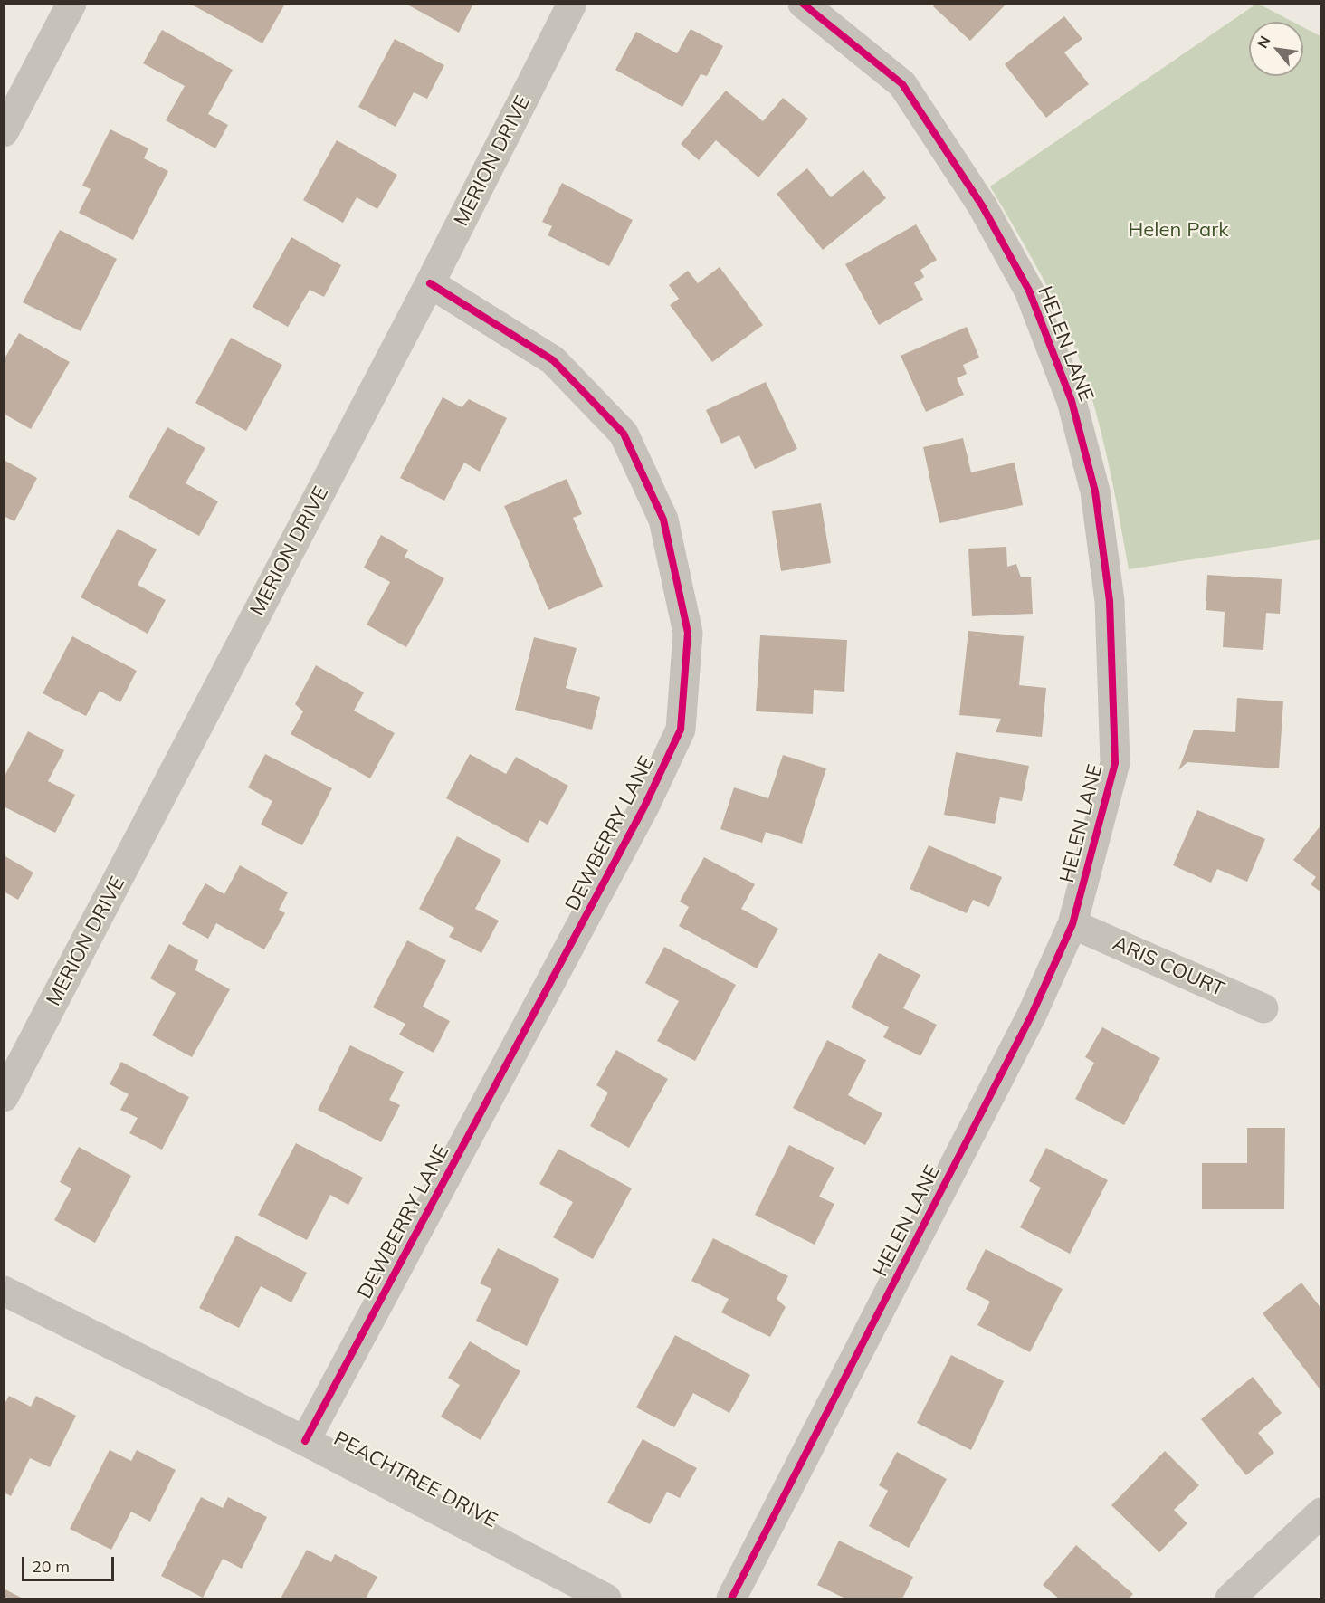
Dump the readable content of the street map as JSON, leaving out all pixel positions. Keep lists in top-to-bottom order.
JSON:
{
  "streets": {
    "street": [
      "MERION DRIVE",
      "HELEN LANE",
      "DEWBERRY LANE",
      "ARIS COURT",
      "PEACHTREE DRIVE"
    ]
  },
  "crossings": [
    ["MERION DRIVE", "DEWBERRY LANE"],
    ["HELEN LANE", "ARIS COURT"],
    ["DEWBERRY LANE", "PEACHTREE DRIVE"]
  ],
  "parks": ["Helen Park"],
  "scale_bar": "20 m",
  "north": "top left"
}
